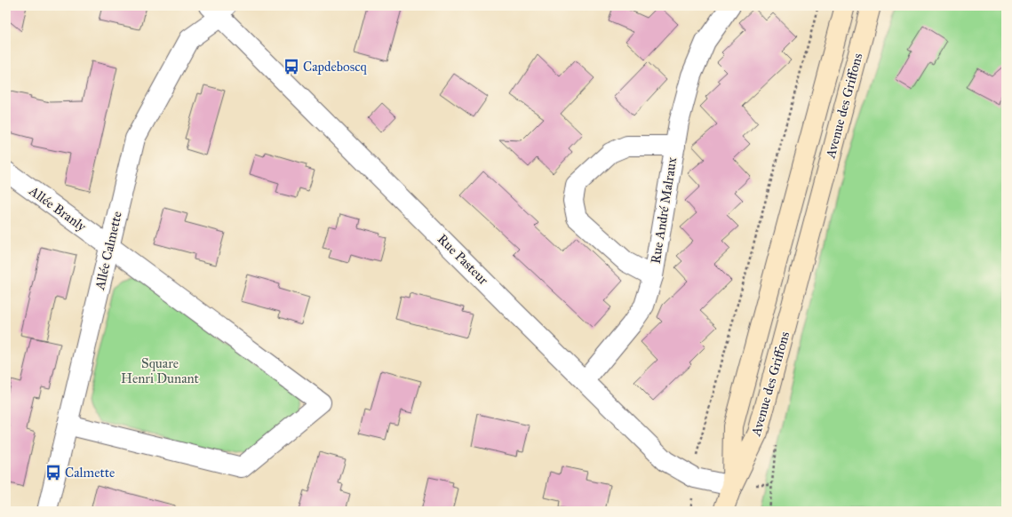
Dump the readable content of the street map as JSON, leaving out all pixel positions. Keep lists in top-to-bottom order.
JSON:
{
  "streets": {
    "street": [
      "Avenue des Griffons",
      "Allée Branly",
      "Rue André Malraux",
      "Allée Calmette",
      "Rue Pasteur"
    ]
  },
  "crossings": [
    ["Avenue des Griffons", "Rue Pasteur"],
    ["Allée Branly", "Allée Calmette"],
    ["Rue André Malraux", "Rue Pasteur"],
    ["Allée Calmette", "Rue Pasteur"]
  ],
  "parks": ["Square Henri Dunant"],
  "places": {
    "bus stop": ["Capdeboscq", "Calmette"]
  }
}
